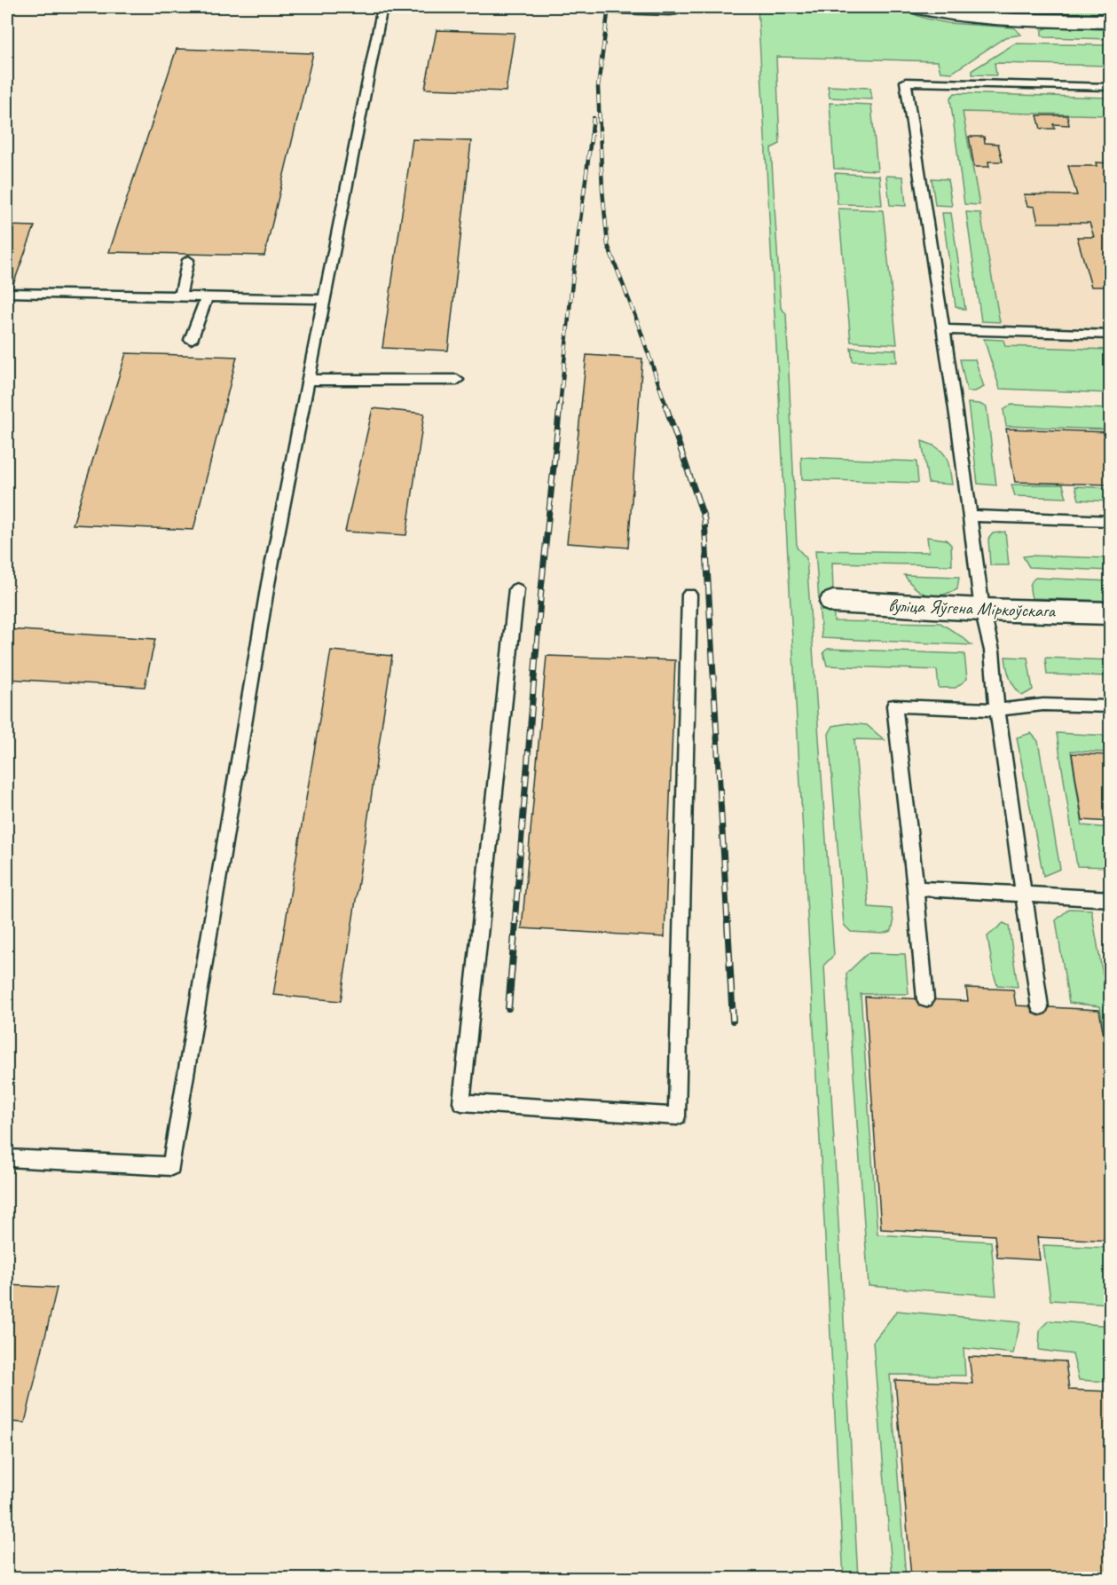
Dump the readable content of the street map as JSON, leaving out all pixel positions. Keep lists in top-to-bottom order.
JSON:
{
  "streets": {
    "street": ["вуліца Яўгена Міркоўскага"]
  }
}
